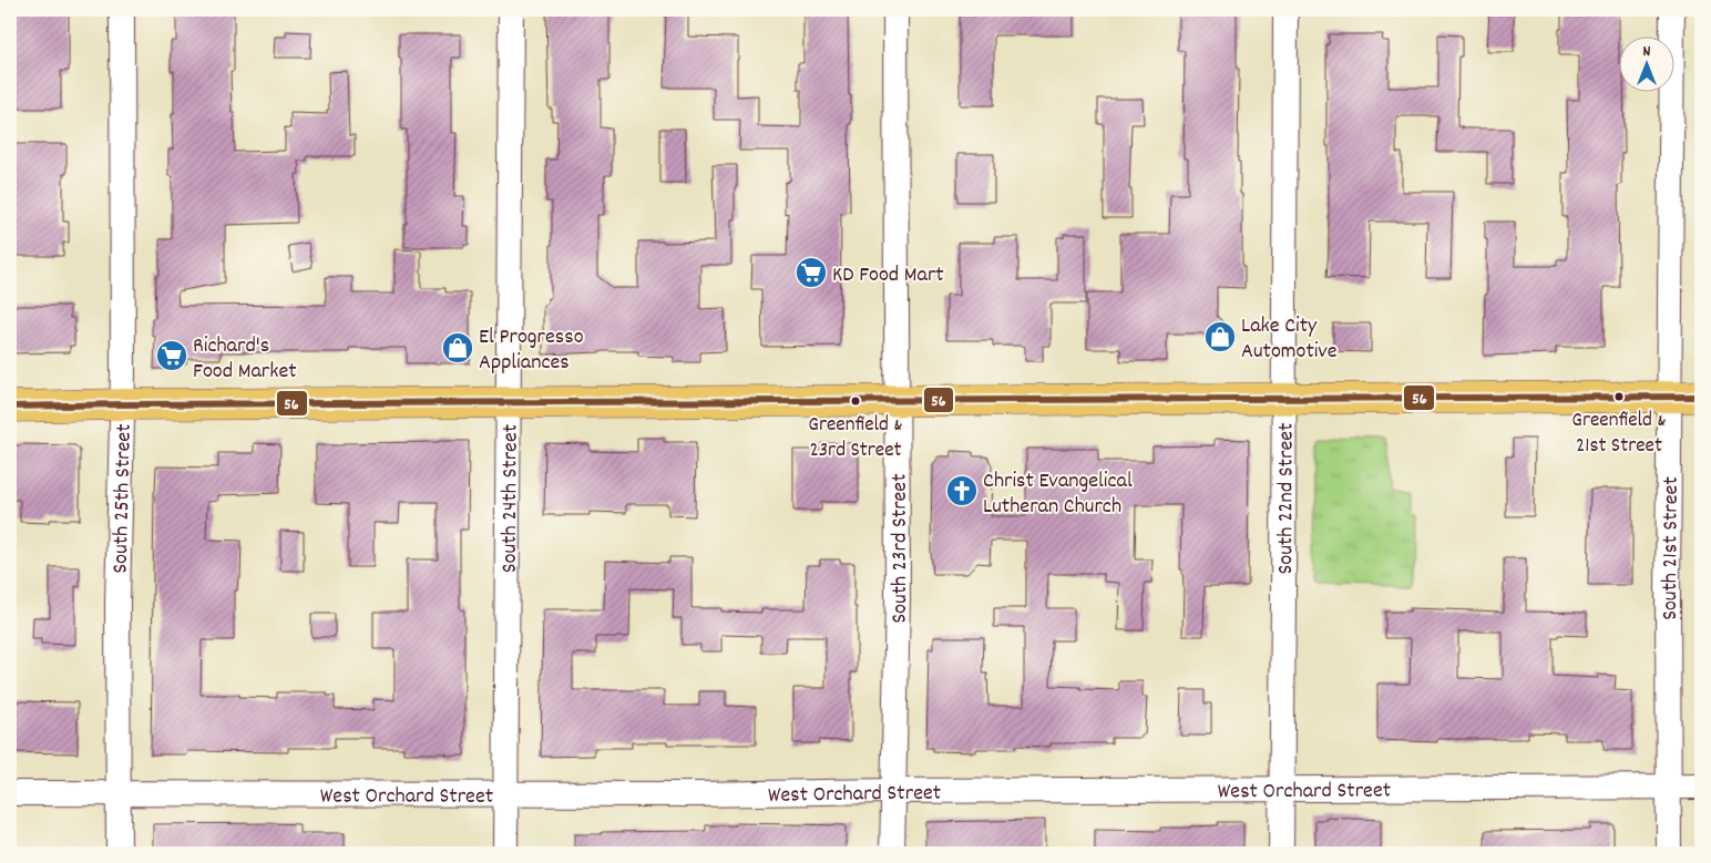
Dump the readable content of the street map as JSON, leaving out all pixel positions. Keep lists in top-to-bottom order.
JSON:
{
  "streets": {
    "street": [
      "South 24th Street",
      "South 25th Street",
      "South 22nd Street",
      "South 21st Street",
      "South 23rd Street",
      "West Orchard Street"
    ]
  },
  "crossings": [
    ["South 24th Street", "West Orchard Street"],
    ["South 25th Street", "West Orchard Street"],
    ["South 22nd Street", "West Orchard Street"],
    ["South 21st Street", "West Orchard Street"],
    ["South 23rd Street", "West Orchard Street"]
  ],
  "places": {
    "supermarket": ["KD Food Mart", "Richard's Food Market"],
    "shop": ["Lake City Automotive", "El Progresso Appliances"],
    "other": ["Greenfield & 21st Street", "Greenfield & 23rd Street"],
    "church": ["Christ Evangelical Lutheran Church"]
  },
  "lines": ["transit line 56"],
  "north": "top"
}
